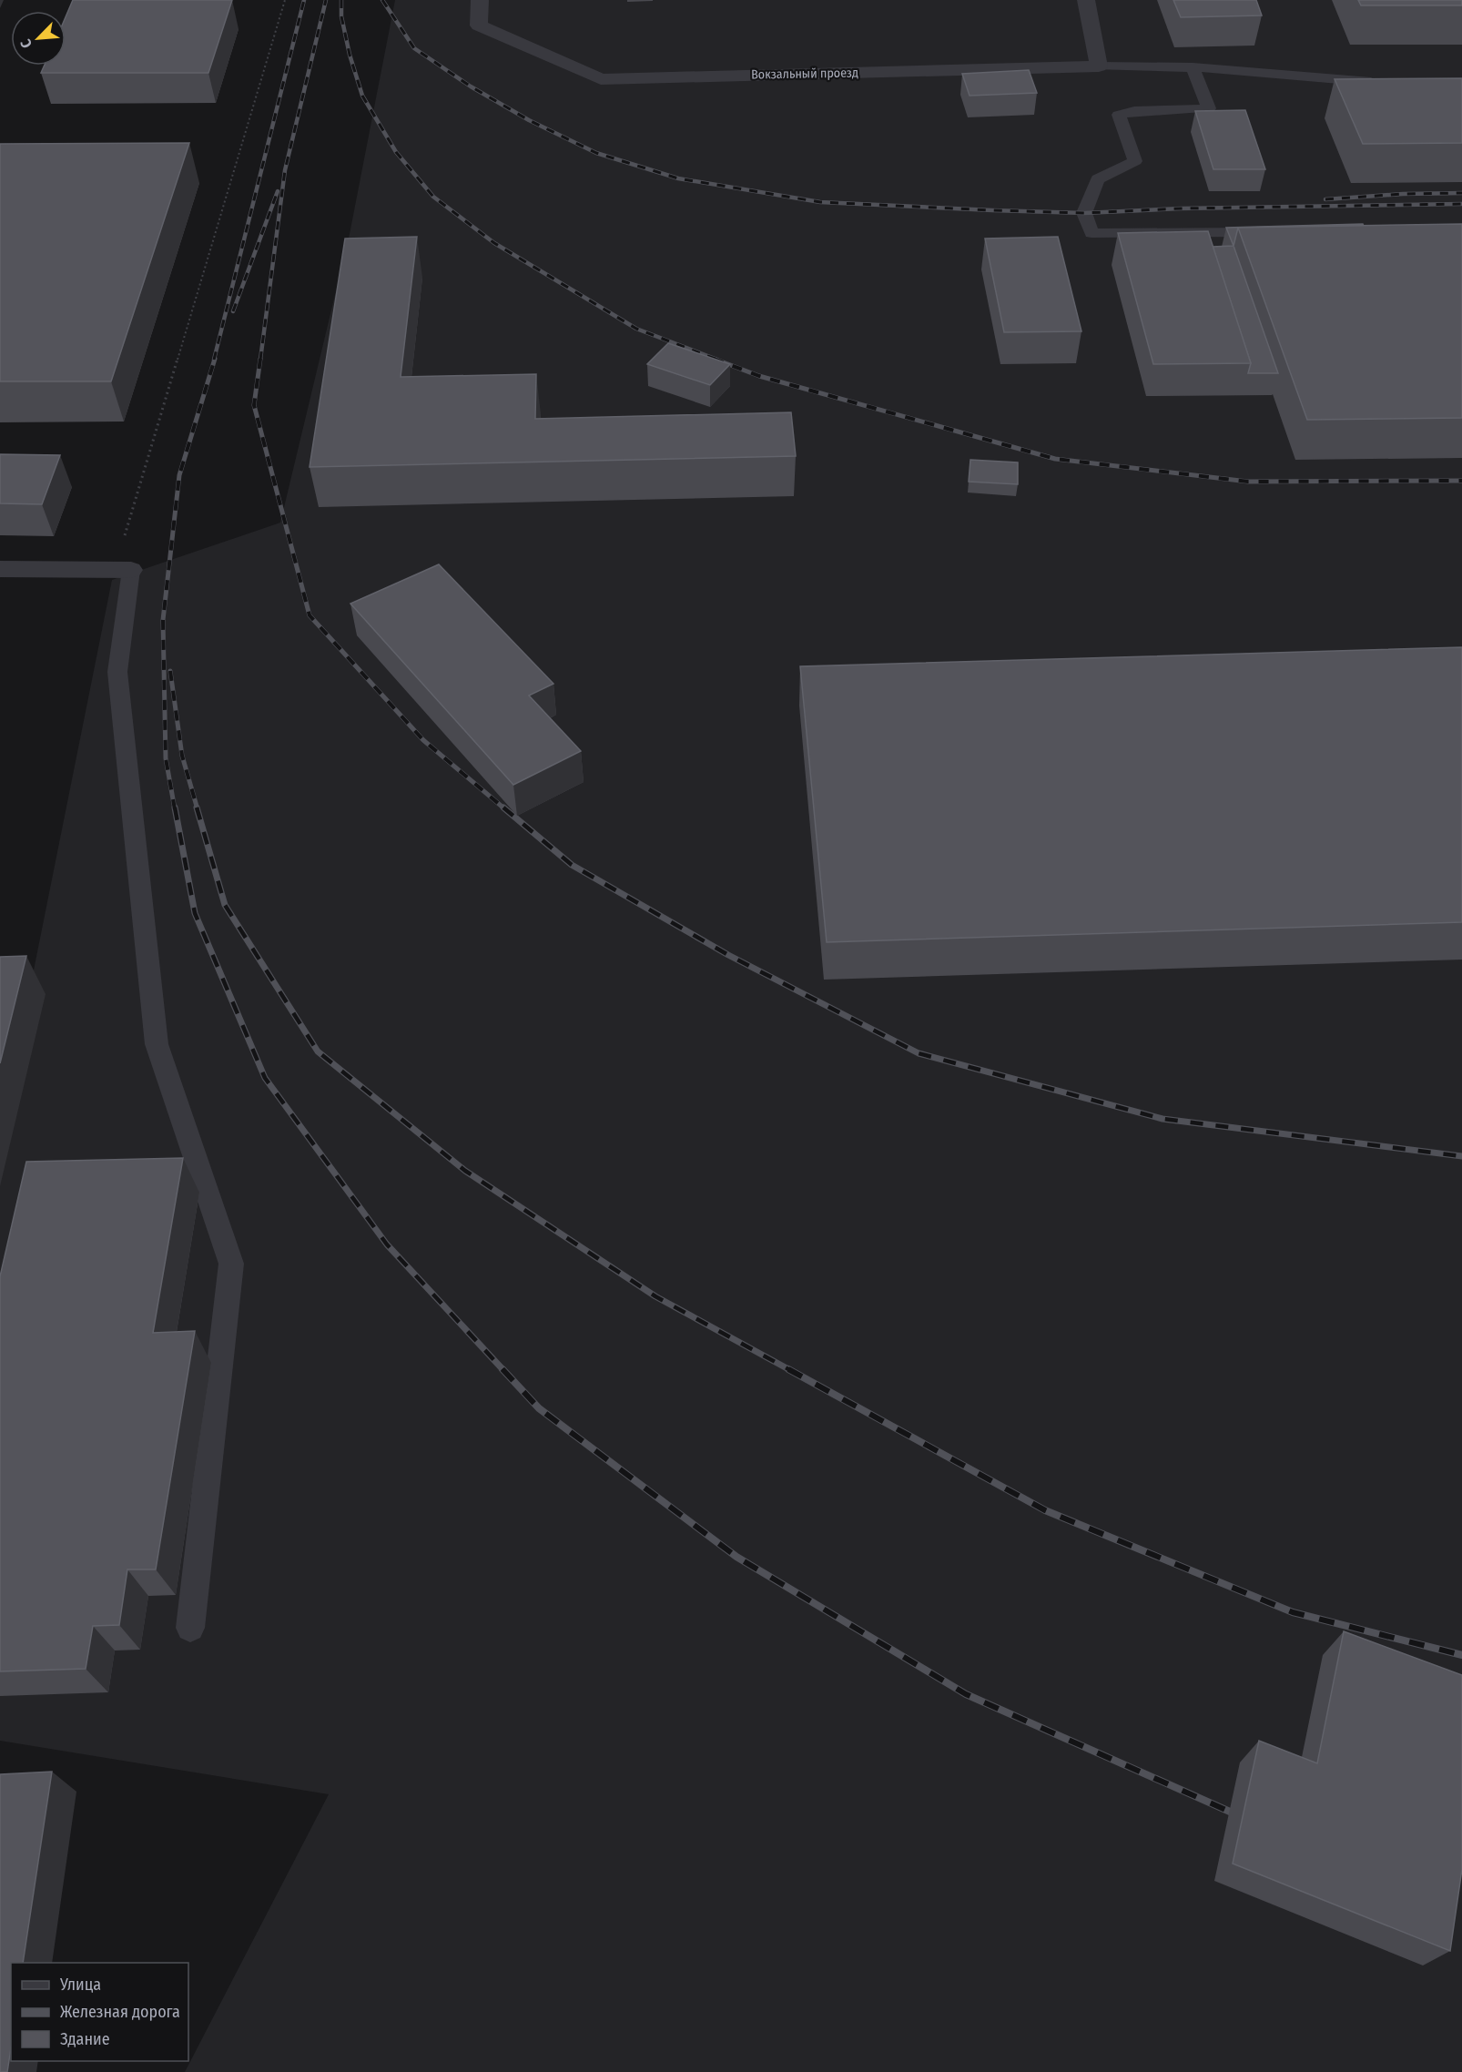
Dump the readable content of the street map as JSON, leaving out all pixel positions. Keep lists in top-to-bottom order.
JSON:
{
  "streets": {
    "street": ["Вокзальный проезд"]
  },
  "legend": ["Улица", "Железная дорога", "Здание"],
  "north": "bottom left"
}
